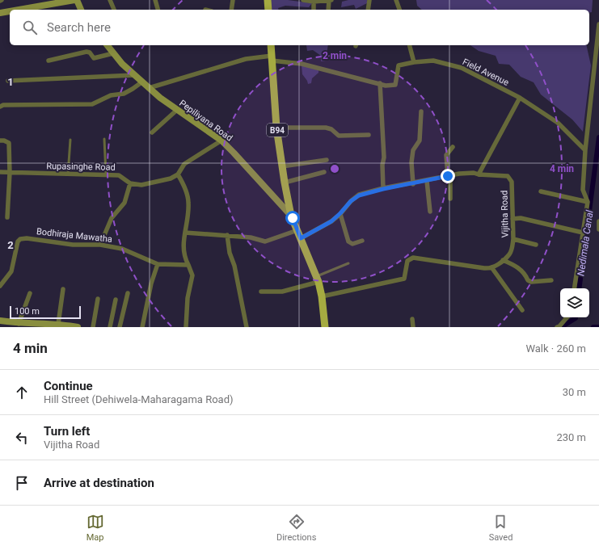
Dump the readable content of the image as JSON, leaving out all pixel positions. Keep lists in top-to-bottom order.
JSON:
{
  "streets": {
    "main road": ["Pepiliyana Road", "B94"],
    "street": [
      "Field Avenue",
      "Rupasinghe Road",
      "Vijitha Road",
      "Bodhiraja Mawatha"
    ]
  },
  "crossings": [
    ["Field Avenue", "Pepiliyana Road"],
    ["Field Avenue", "B94"],
    ["Pepiliyana Road", "B94"],
    ["Pepiliyana Road", "Rupasinghe Road"],
    ["B94", "Vijitha Road"]
  ],
  "water": ["Nedimala Canal"],
  "scale_bar": "100 m",
  "page": {
    "search": "Search here",
    "scale": "100 m",
    "heading": ["4 min", "Walk · 260 m"],
    "list": [
      ["Continue", "Hill Street (Dehiwela-Maharagama Road)", "30 m"],
      ["Turn left", "Vijitha Road", "230 m"],
      "Arrive at destination"
    ],
    "nav": ["Map", "Directions", "Saved"]
  },
  "grid": {
    "rows": ["1", "2"]
  },
  "rings": ["2 min", "4 min"]
}
